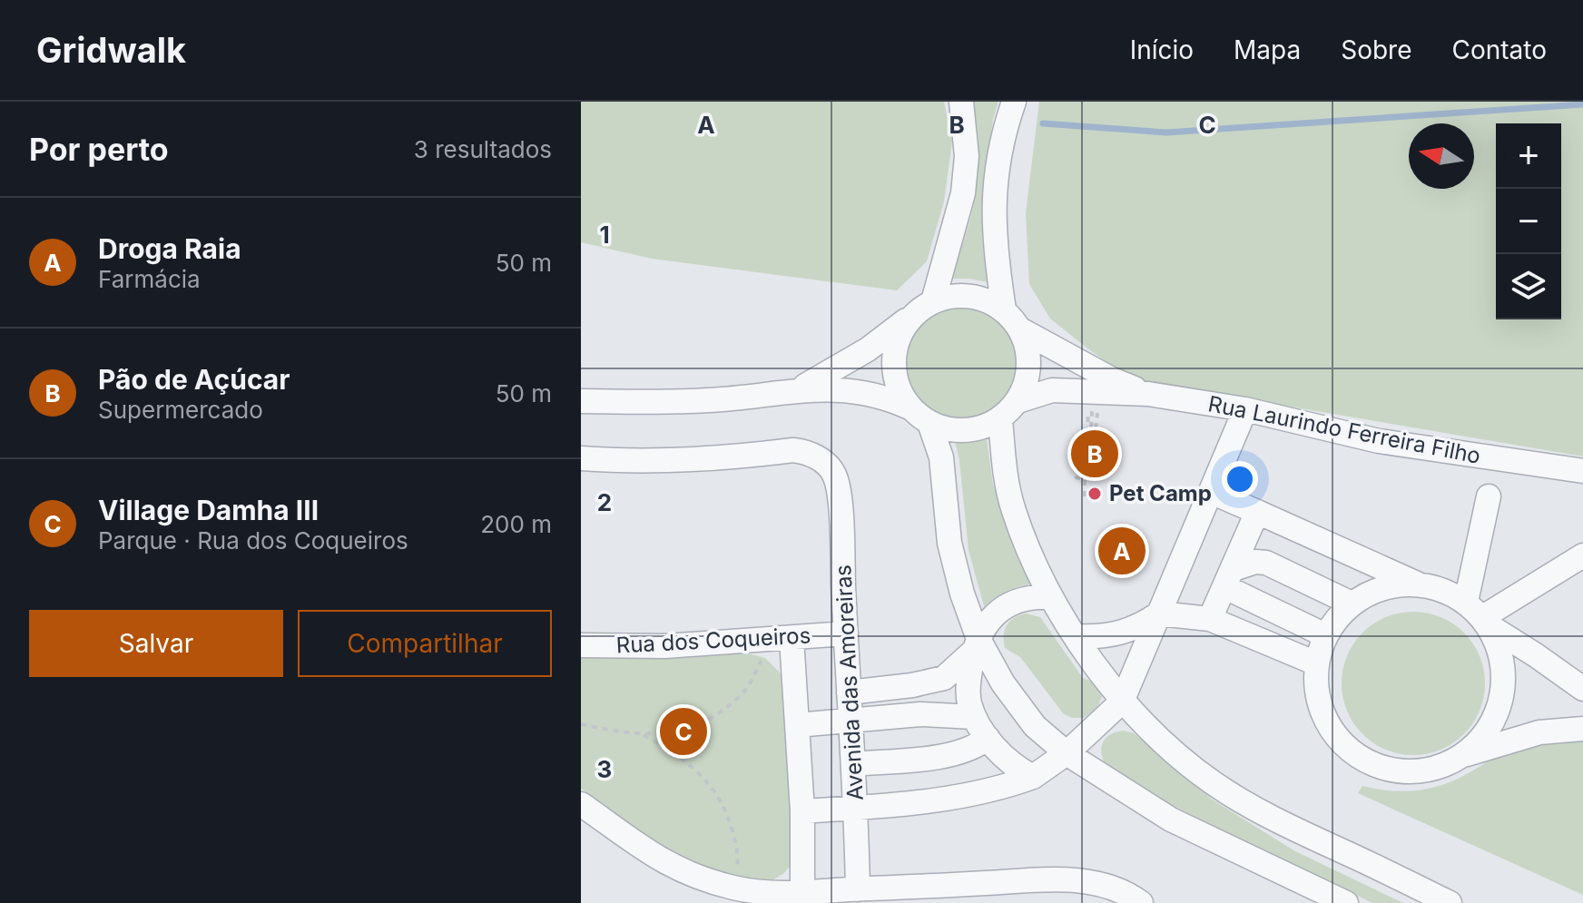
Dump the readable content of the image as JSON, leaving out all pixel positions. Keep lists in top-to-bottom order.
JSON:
{
  "streets": {
    "street": ["Rua Laurindo Ferreira Filho", "Rua dos Coqueiros", "Avenida das Amoreiras"]
  },
  "crossings": [
    ["Rua dos Coqueiros", "Avenida das Amoreiras"]
  ],
  "places": ["Pet Camp"],
  "north": "left",
  "page": {
    "header": "Gridwalk",
    "nav": [
      "Início",
      "Mapa",
      "Sobre",
      "Contato"
    ],
    "heading": ["Por perto", "3 resultados"],
    "map_buttons": ["+", "−"],
    "list": [
      {
        "mark": "A",
        "name": "Droga Raia",
        "note": "Farmácia",
        "value": "50 m"
      },
      {
        "mark": "B",
        "name": "Pão de Açúcar",
        "note": "Supermercado",
        "value": "50 m"
      },
      {
        "mark": "C",
        "name": "Village Damha III",
        "note": "Parque · Rua dos Coqueiros",
        "value": "200 m"
      }
    ],
    "pins": ["B", "A", "C"],
    "buttons": ["Salvar", "Compartilhar"]
  },
  "grid": {
    "columns": ["A", "B", "C"],
    "rows": ["1", "2", "3"]
  }
}
